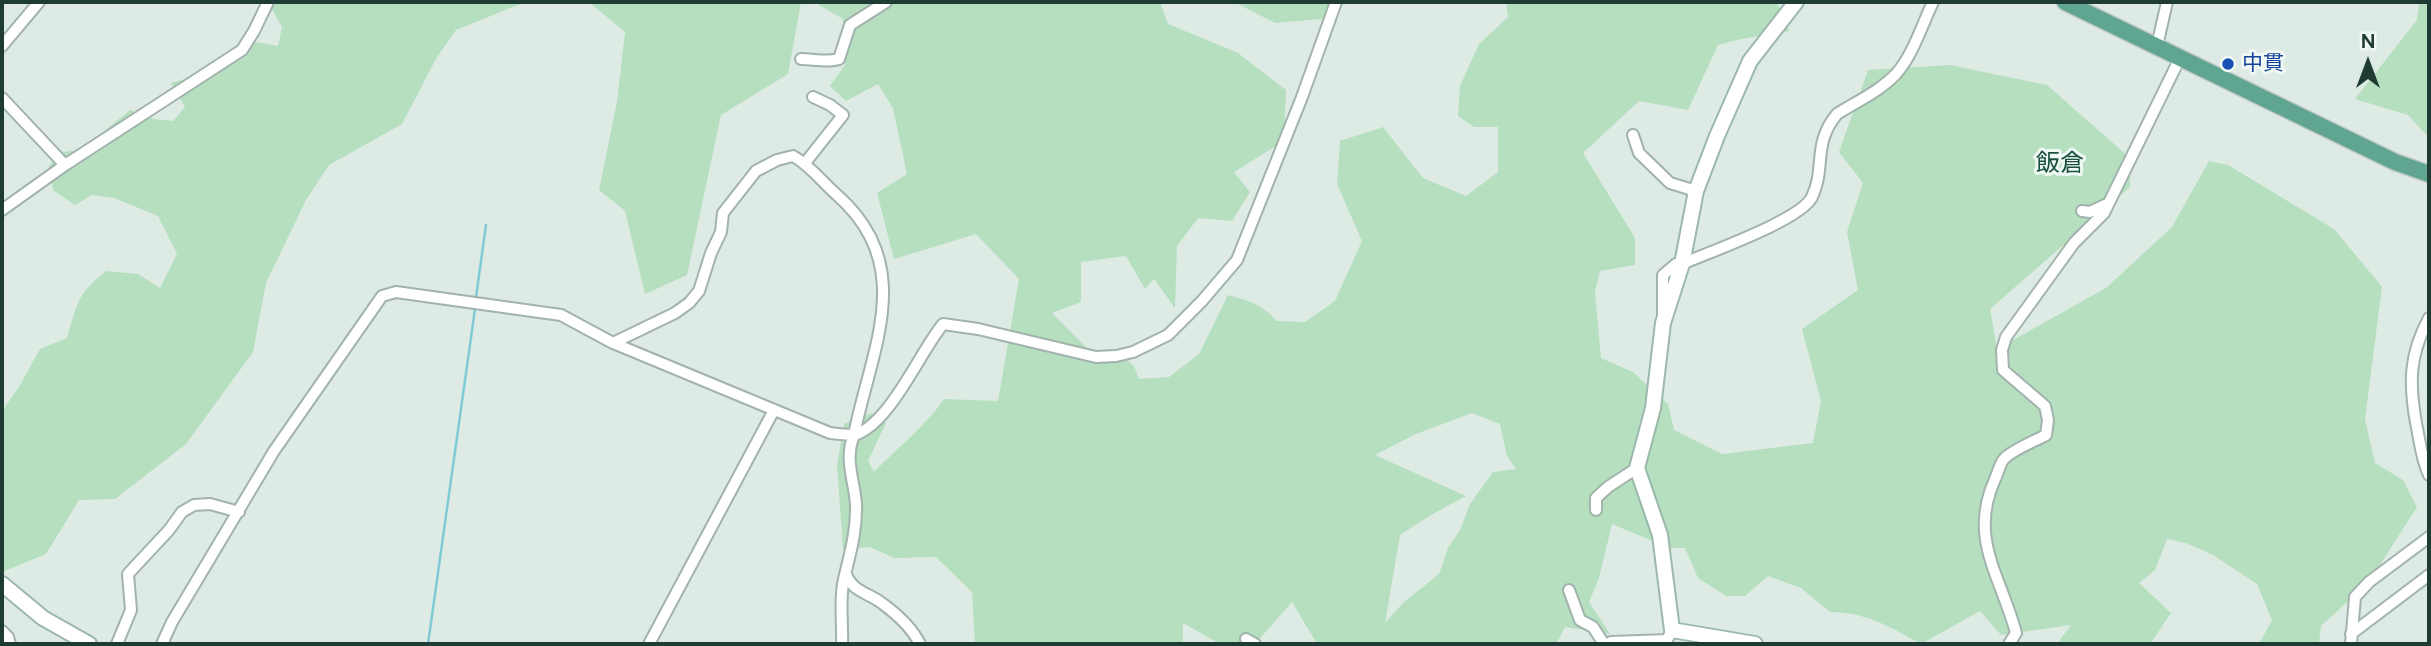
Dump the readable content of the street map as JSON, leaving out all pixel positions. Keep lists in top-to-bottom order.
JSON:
{
  "districts": ["飯倉"],
  "places": ["中貫"],
  "north": "top"
}
